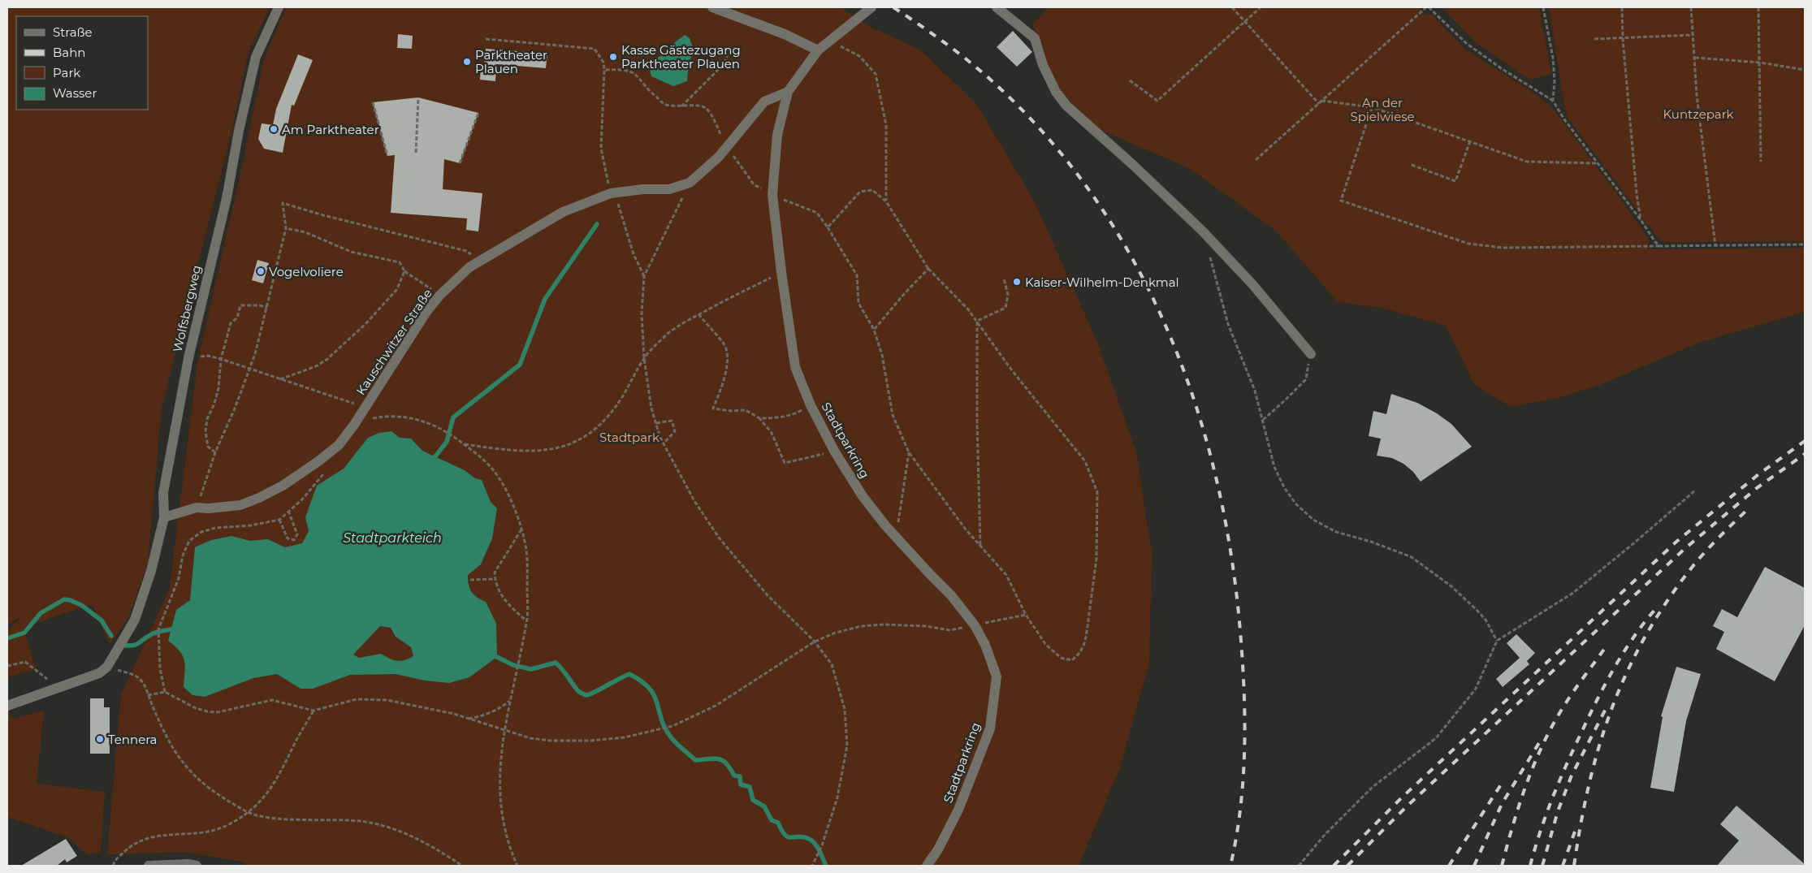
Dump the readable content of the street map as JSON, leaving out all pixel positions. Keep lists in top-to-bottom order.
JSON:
{
  "streets": {
    "street": ["Wolfsbergweg", "Kauschwitzer Straße", "Stadtparkring"]
  },
  "crossings": [
    ["Wolfsbergweg", "Kauschwitzer Straße"],
    ["Kauschwitzer Straße", "Stadtparkring"]
  ],
  "water": ["Stadtparkteich"],
  "parks": ["An der Spielwiese", "Kuntzepark", "Stadtpark"],
  "places": [
    "Kasse Gästezugang Parktheater Plauen",
    "Parktheater Plauen",
    "Am Parktheater",
    "Vogelvoliere",
    "Kaiser-Wilhelm-Denkmal",
    "Tennera"
  ],
  "legend": [
    "Straße",
    "Bahn",
    "Park",
    "Wasser"
  ]
}
